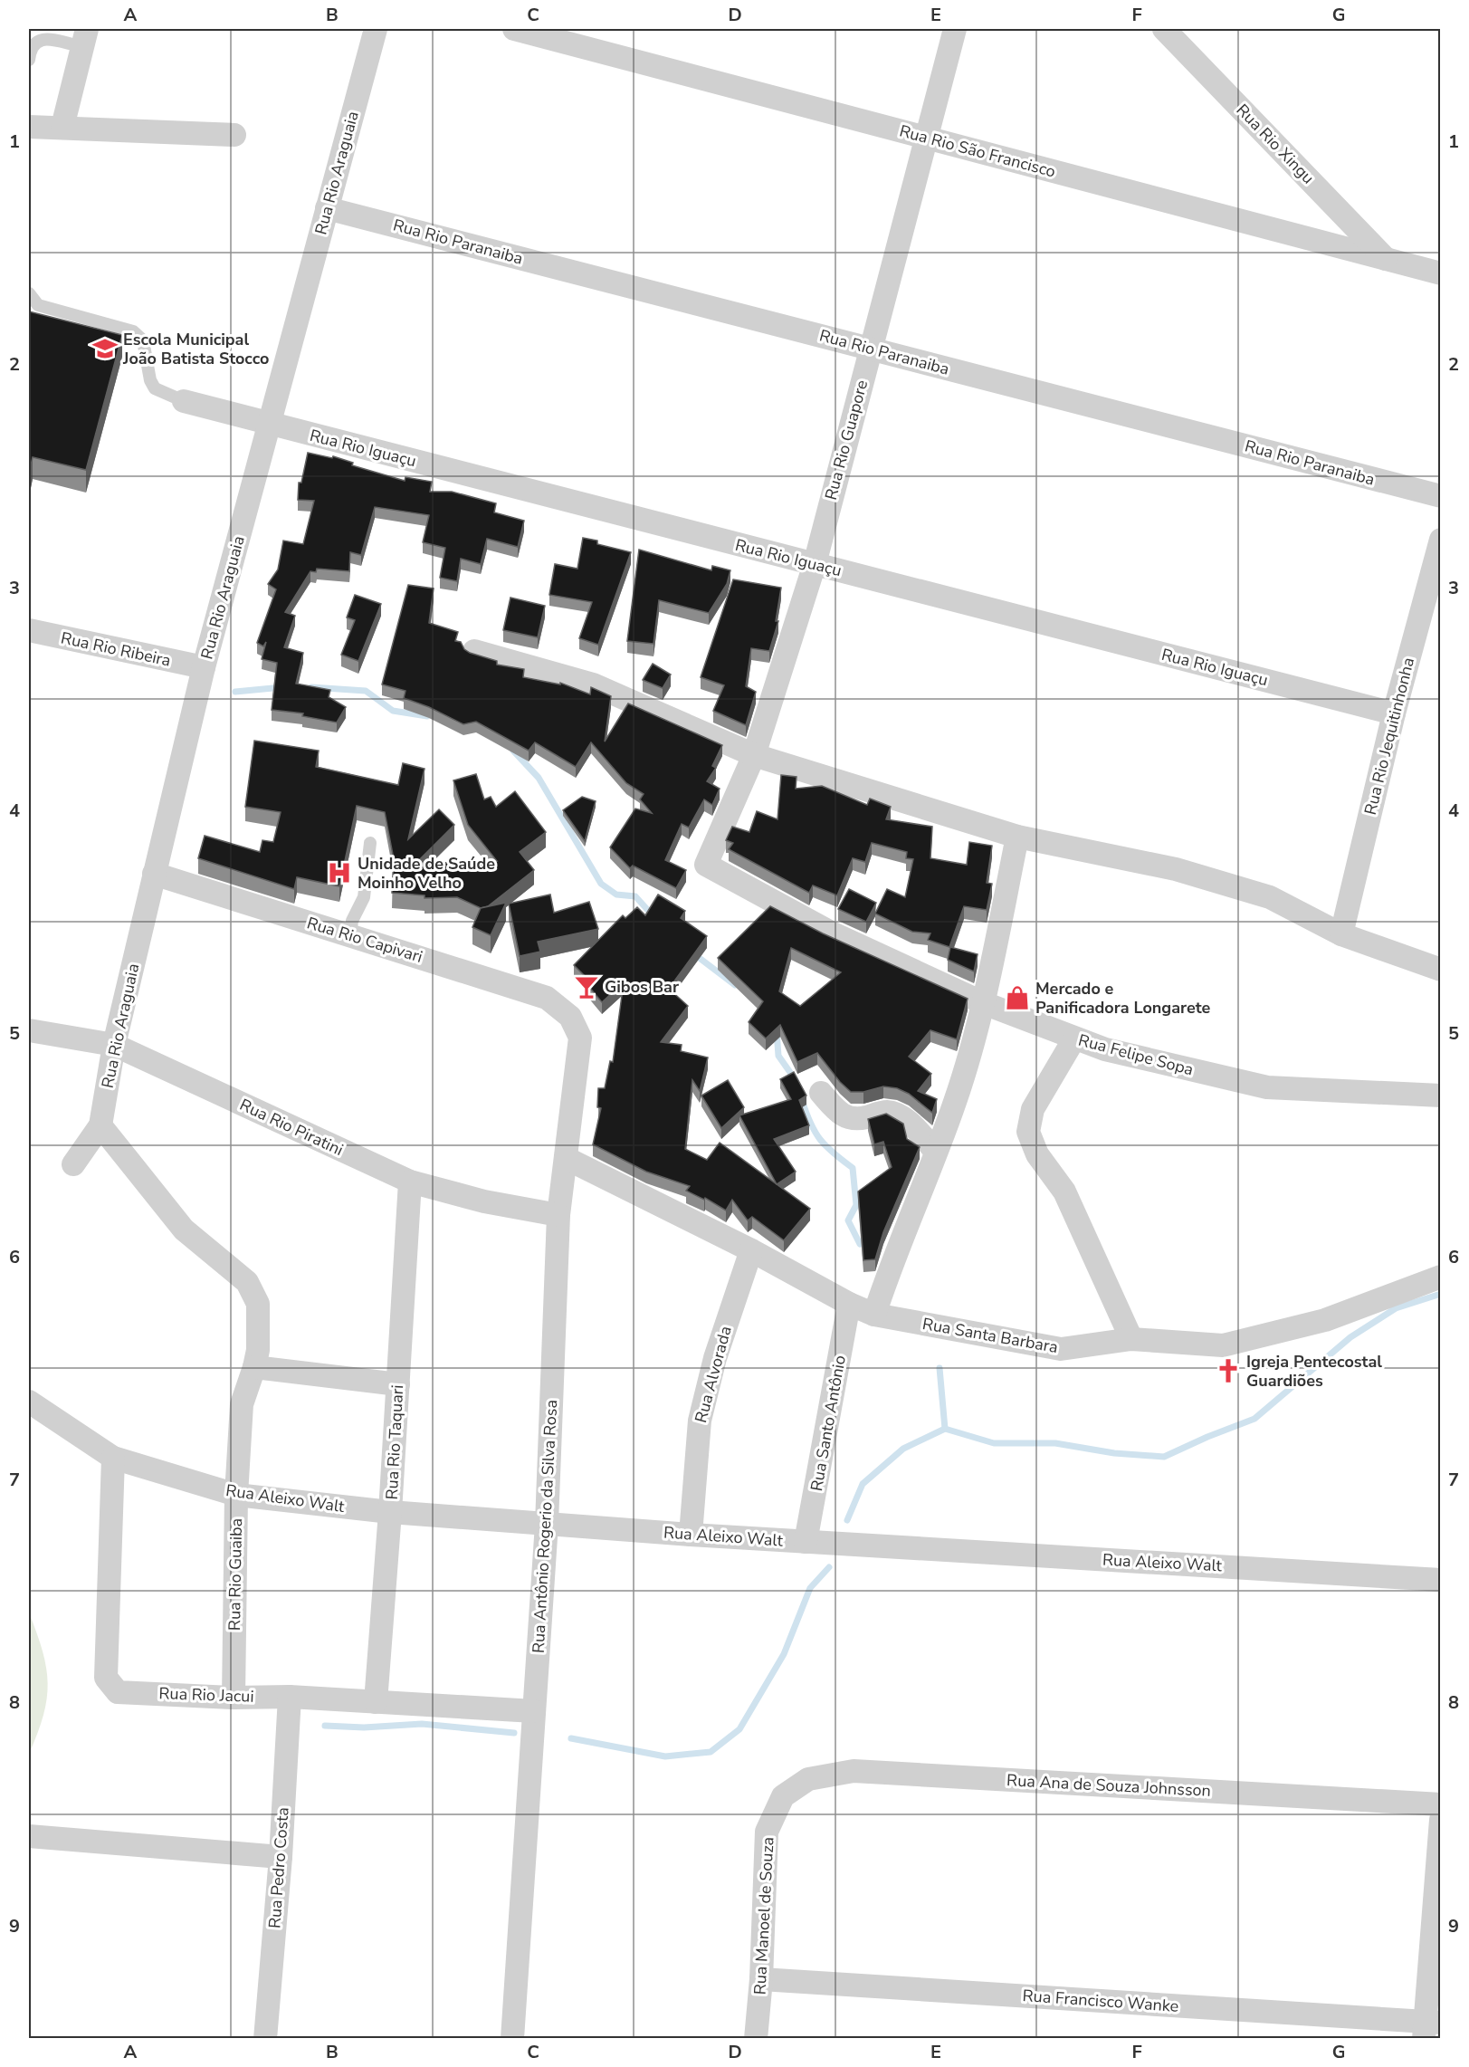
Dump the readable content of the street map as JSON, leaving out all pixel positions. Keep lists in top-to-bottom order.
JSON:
{
  "streets": {
    "street": [
      "Rua Rio Xingu",
      "Rua Rio São Francisco",
      "Rua Rio Araguaia",
      "Rua Rio Paranaiba",
      "Rua Rio Guapore",
      "Rua Rio Iguaçu",
      "Rua Rio Ribeira",
      "Rua Rio Jequitinhonha",
      "Rua Rio Capivari",
      "Rua Felipe Sopa",
      "Rua Rio Piratini",
      "Rua Santa Barbara",
      "Rua Alvorada",
      "Rua Santo Antônio",
      "Rua Rio Taquari",
      "Rua Aleixo Walt",
      "Rua Antônio Rogerio da Silva Rosa",
      "Rua Rio Guaiba",
      "Rua Rio Jacui",
      "Rua Ana de Souza Johnsson",
      "Rua Pedro Costa",
      "Rua Manoel de Souza",
      "Rua Francisco Wanke"
    ]
  },
  "crossings": [
    ["Rua Rio Xingu", "Rua Rio São Francisco"],
    ["Rua Rio São Francisco", "Rua Rio Guapore"],
    ["Rua Rio Araguaia", "Rua Rio Paranaiba"],
    ["Rua Rio Araguaia", "Rua Rio Iguaçu"],
    ["Rua Rio Araguaia", "Rua Rio Ribeira"],
    ["Rua Rio Araguaia", "Rua Rio Capivari"],
    ["Rua Rio Araguaia", "Rua Rio Piratini"],
    ["Rua Rio Araguaia", "Rua Rio Guaiba"],
    ["Rua Rio Paranaiba", "Rua Rio Guapore"],
    ["Rua Rio Guapore", "Rua Rio Iguaçu"],
    ["Rua Rio Guapore", "Rua Felipe Sopa"],
    ["Rua Rio Iguaçu", "Rua Rio Jequitinhonha"],
    ["Rua Rio Capivari", "Rua Antônio Rogerio da Silva Rosa"],
    ["Rua Rio Piratini", "Rua Rio Taquari"],
    ["Rua Rio Piratini", "Rua Antônio Rogerio da Silva Rosa"],
    ["Rua Santa Barbara", "Rua Alvorada"],
    ["Rua Santa Barbara", "Rua Santo Antônio"],
    ["Rua Santa Barbara", "Rua Antônio Rogerio da Silva Rosa"],
    ["Rua Alvorada", "Rua Aleixo Walt"],
    ["Rua Santo Antônio", "Rua Aleixo Walt"],
    ["Rua Rio Taquari", "Rua Aleixo Walt"],
    ["Rua Rio Taquari", "Rua Rio Jacui"],
    ["Rua Aleixo Walt", "Rua Antônio Rogerio da Silva Rosa"],
    ["Rua Aleixo Walt", "Rua Rio Guaiba"],
    ["Rua Aleixo Walt", "Rua Rio Jacui"],
    ["Rua Antônio Rogerio da Silva Rosa", "Rua Rio Jacui"],
    ["Rua Rio Guaiba", "Rua Rio Jacui"],
    ["Rua Rio Jacui", "Rua Pedro Costa"],
    ["Rua Ana de Souza Johnsson", "Rua Manoel de Souza"],
    ["Rua Manoel de Souza", "Rua Francisco Wanke"]
  ],
  "places": {
    "school or university": ["Escola Municipal João Batista Stocco"],
    "hospital": ["Unidade de Saúde Moinho Velho"],
    "bar": ["Gibos Bar"],
    "shop": ["Mercado e Panificadora Longarete"],
    "church": ["Igreja Pentecostal Guardiões"]
  },
  "grid": {
    "columns": [
      "A",
      "B",
      "C",
      "D",
      "E",
      "F",
      "G"
    ],
    "rows": [
      "1",
      "2",
      "3",
      "4",
      "5",
      "6",
      "7",
      "8",
      "9"
    ]
  }
}
